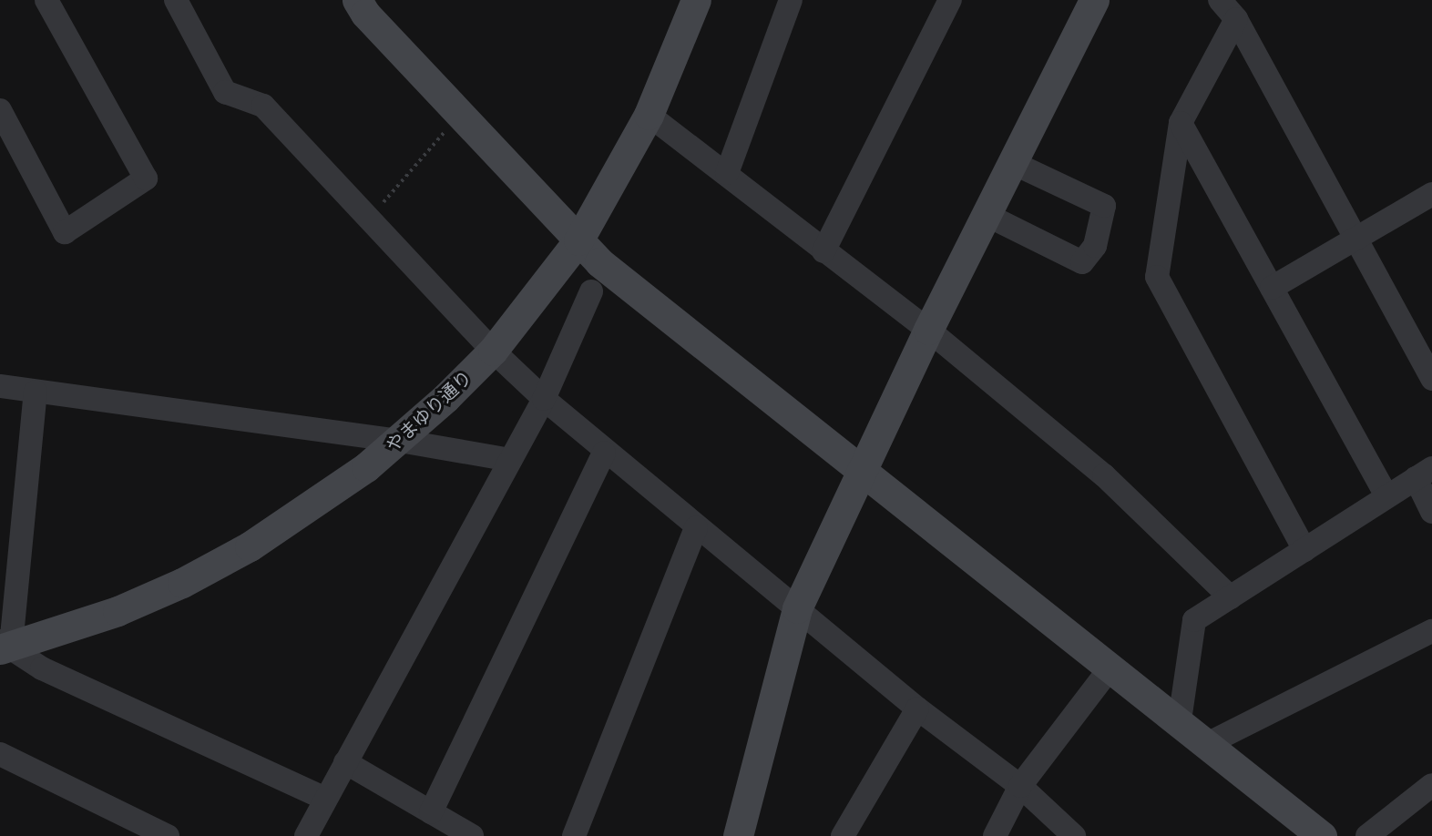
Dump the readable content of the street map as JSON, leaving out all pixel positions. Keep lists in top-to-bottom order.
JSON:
{
  "streets": {
    "street": ["やまゆり通り"]
  }
}
